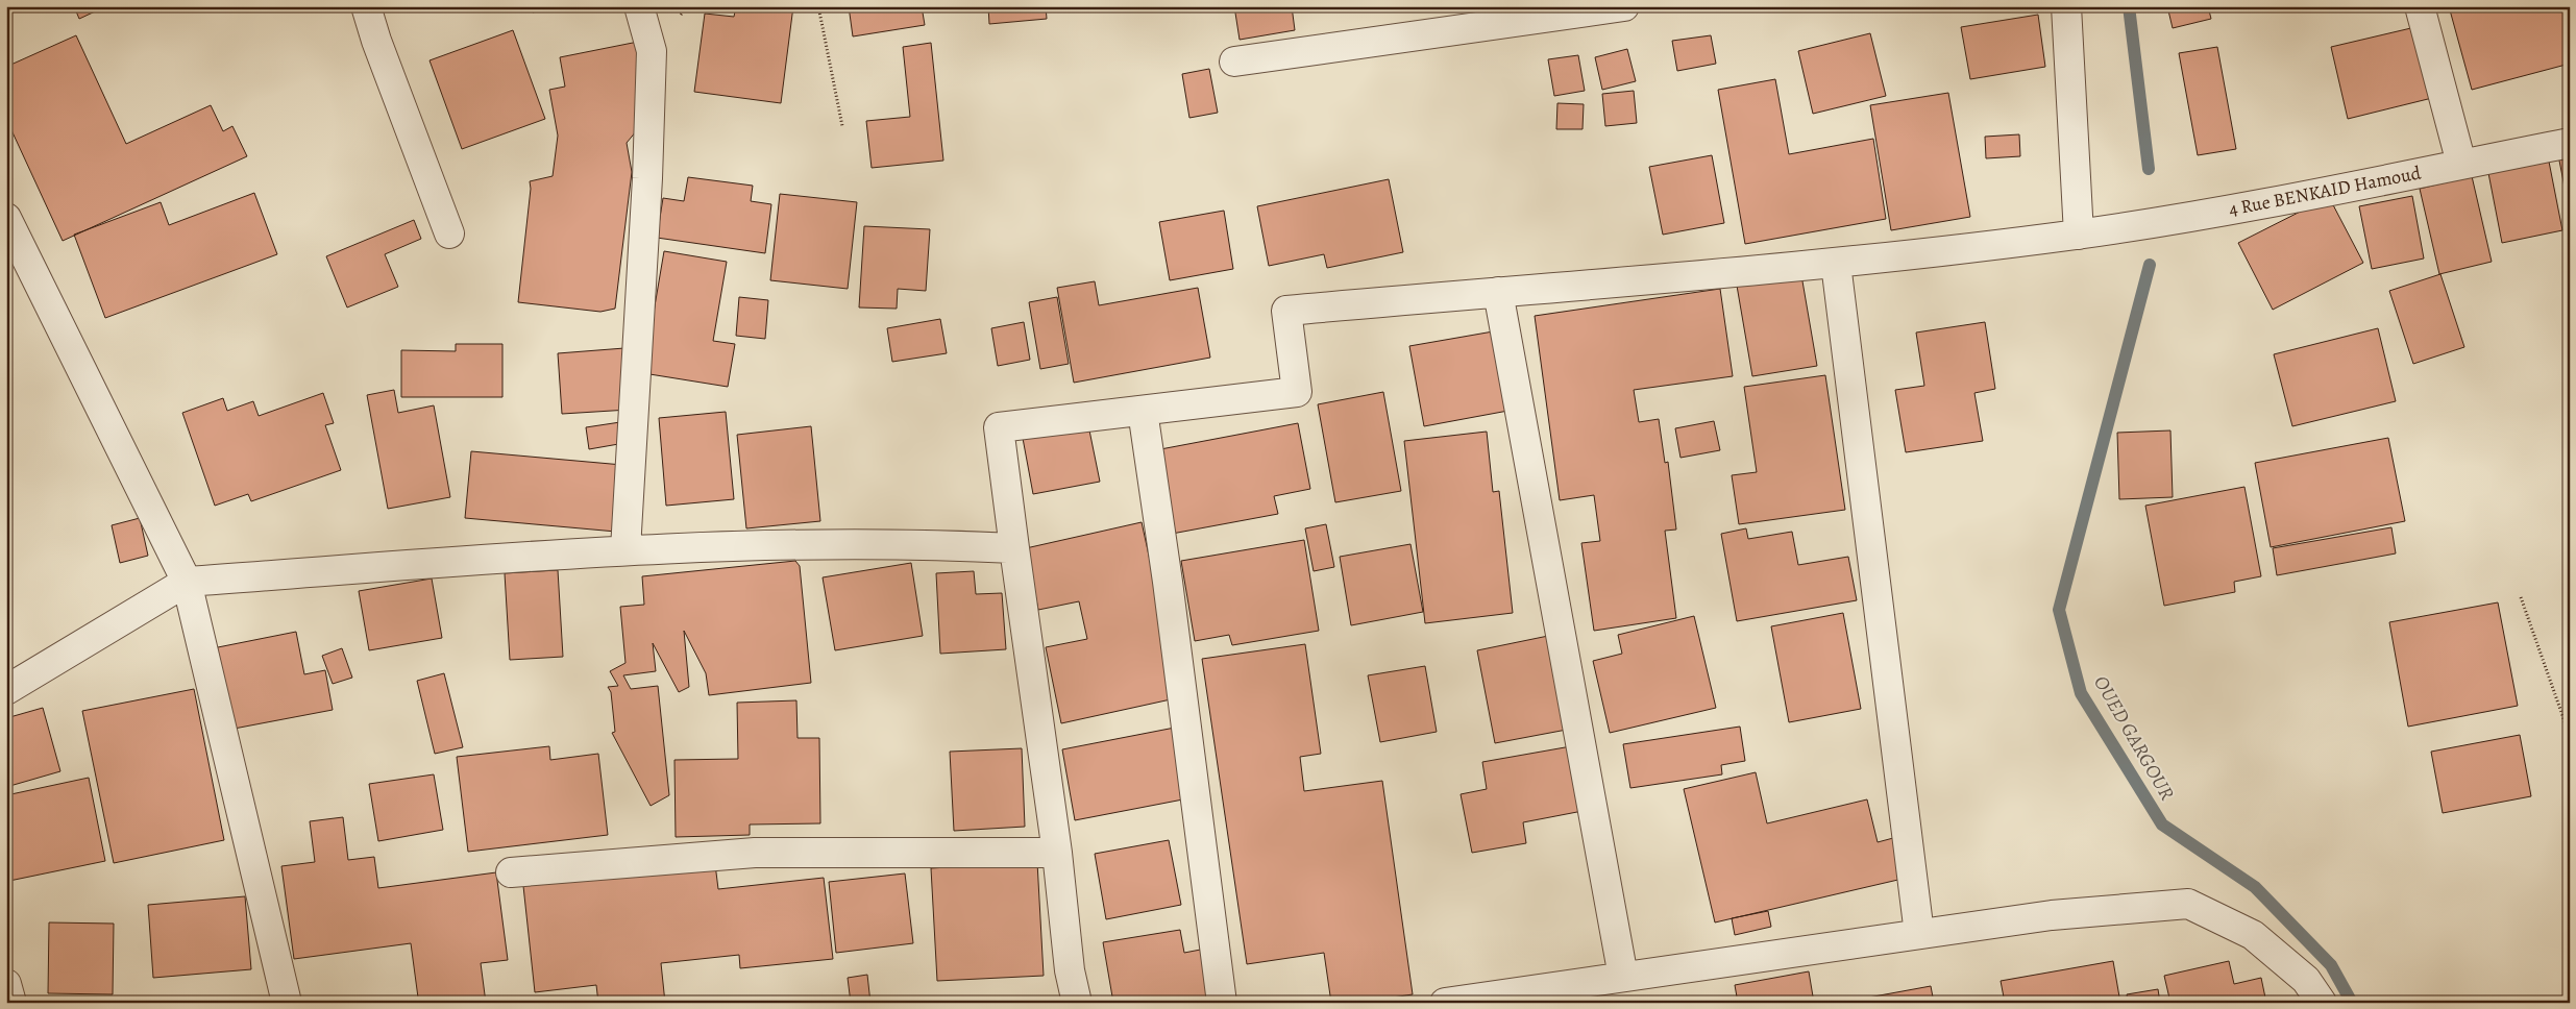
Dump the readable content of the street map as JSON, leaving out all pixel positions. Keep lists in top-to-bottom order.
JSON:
{
  "streets": {
    "street": ["4 Rue BENKAID Hamoud"]
  },
  "water": ["OUED GARGOUR"]
}
